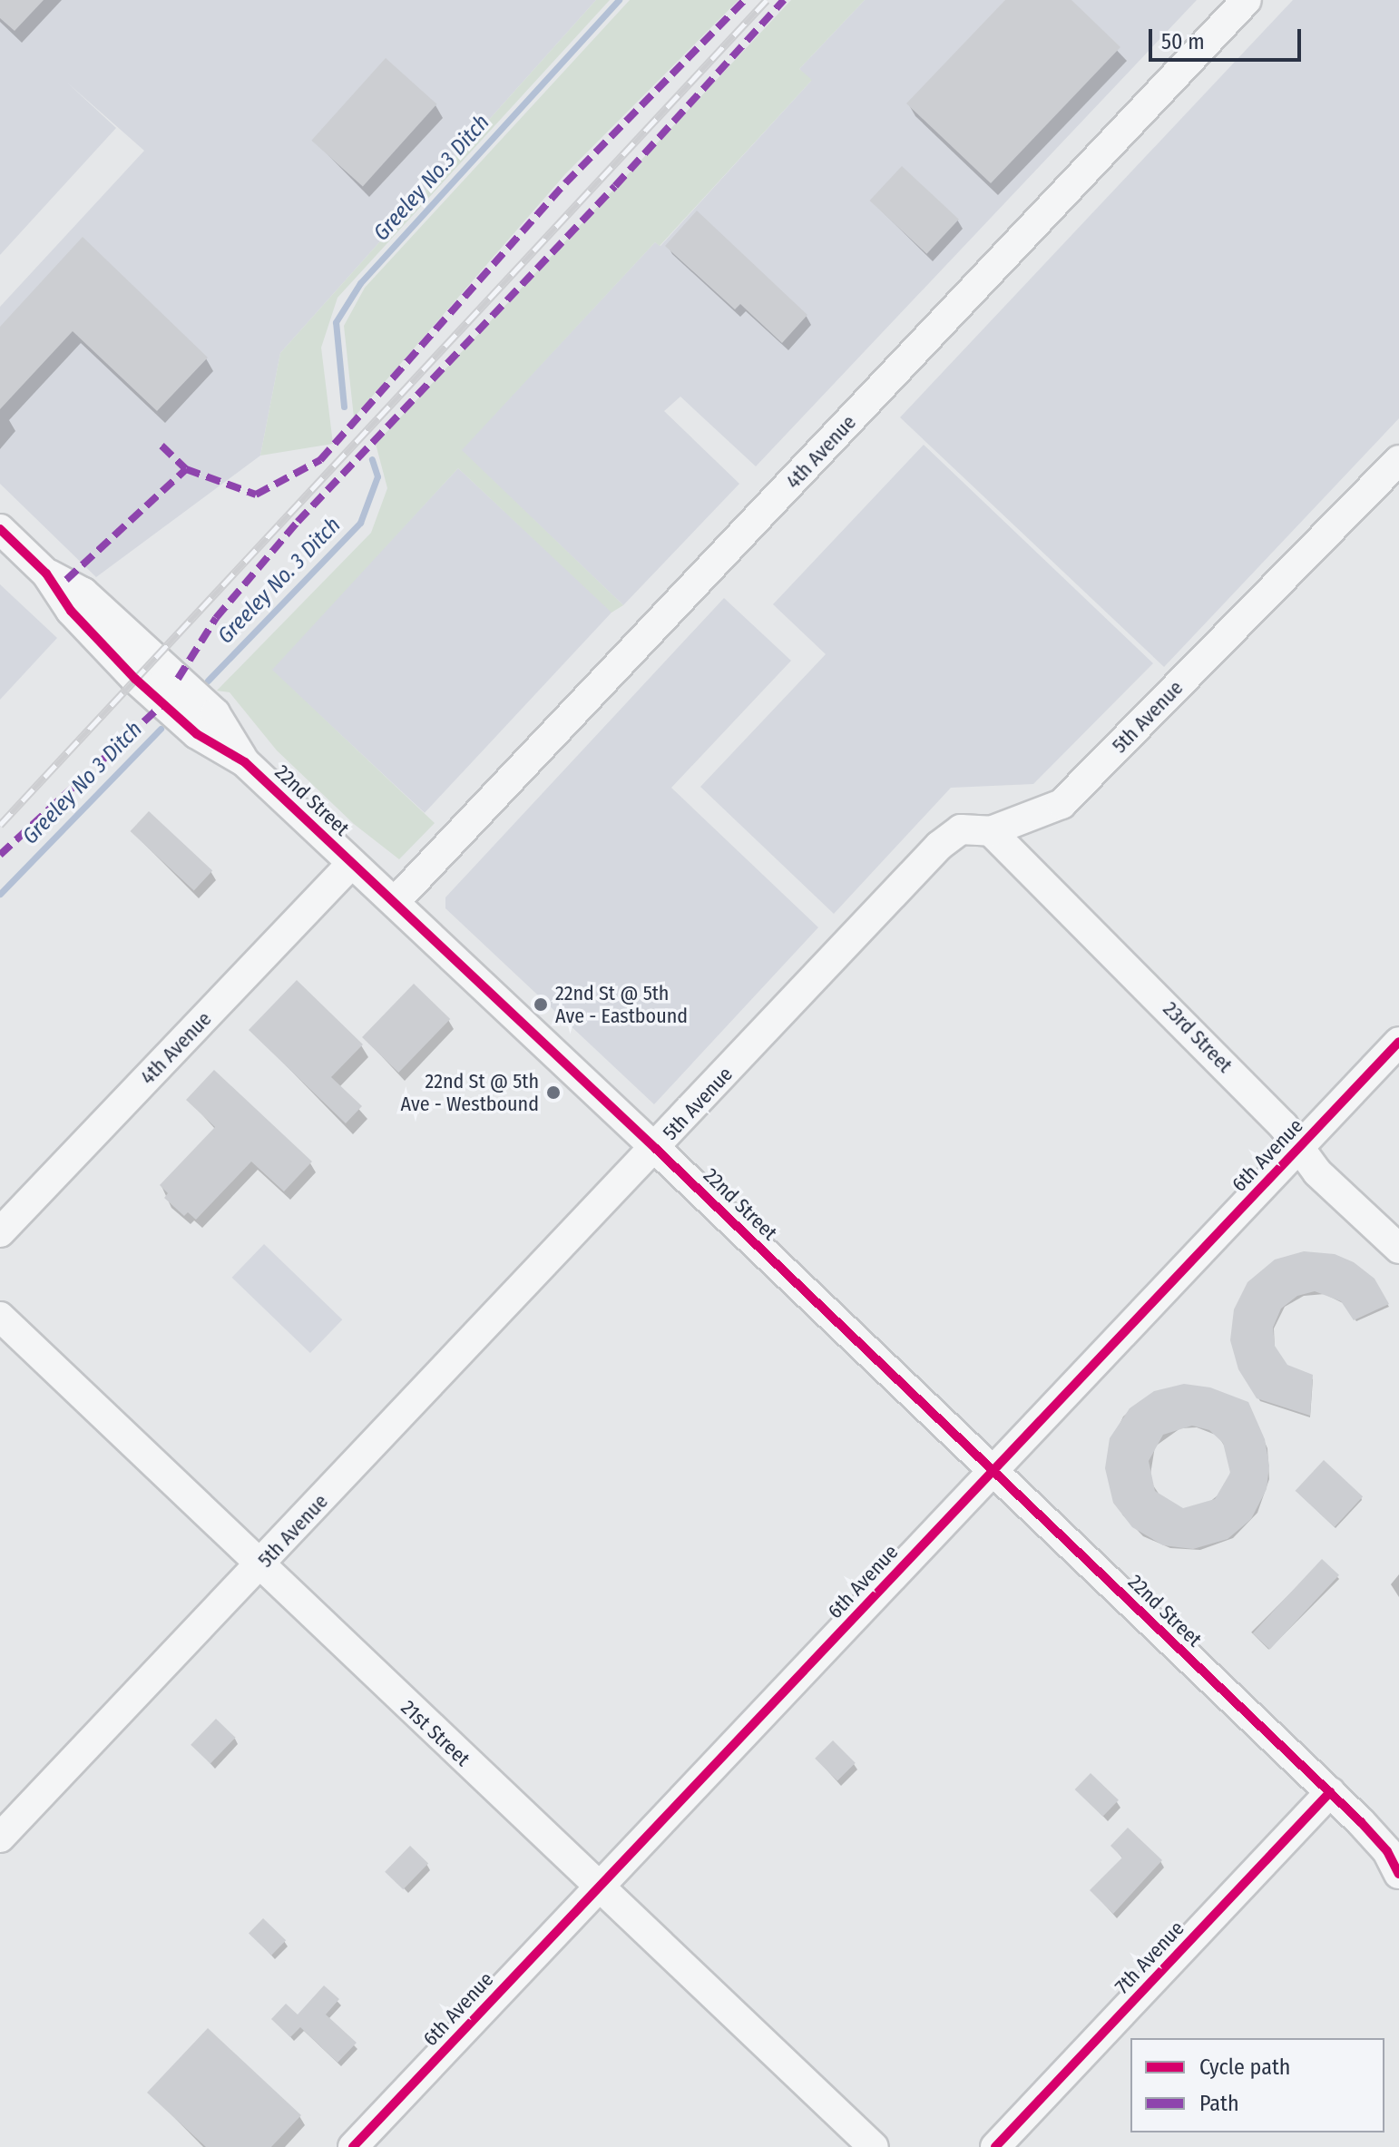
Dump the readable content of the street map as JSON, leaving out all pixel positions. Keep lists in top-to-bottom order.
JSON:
{
  "streets": {
    "street": [
      "4th Avenue",
      "5th Avenue",
      "22nd Street",
      "23rd Street",
      "6th Avenue",
      "21st Street",
      "7th Avenue"
    ]
  },
  "crossings": [
    ["4th Avenue", "22nd Street"],
    ["5th Avenue", "22nd Street"],
    ["5th Avenue", "23rd Street"],
    ["5th Avenue", "21st Street"],
    ["22nd Street", "6th Avenue"],
    ["22nd Street", "7th Avenue"],
    ["23rd Street", "6th Avenue"],
    ["6th Avenue", "21st Street"]
  ],
  "water": ["Greeley No.3 Ditch", "Greeley No. 3 Ditch", "Greeley No 3 Ditch"],
  "places": ["22nd St @ 5th Ave - Eastbound", "22nd St @ 5th Ave - Westbound"],
  "legend": ["Cycle path", "Path"],
  "scale_bar": "50 m"
}
